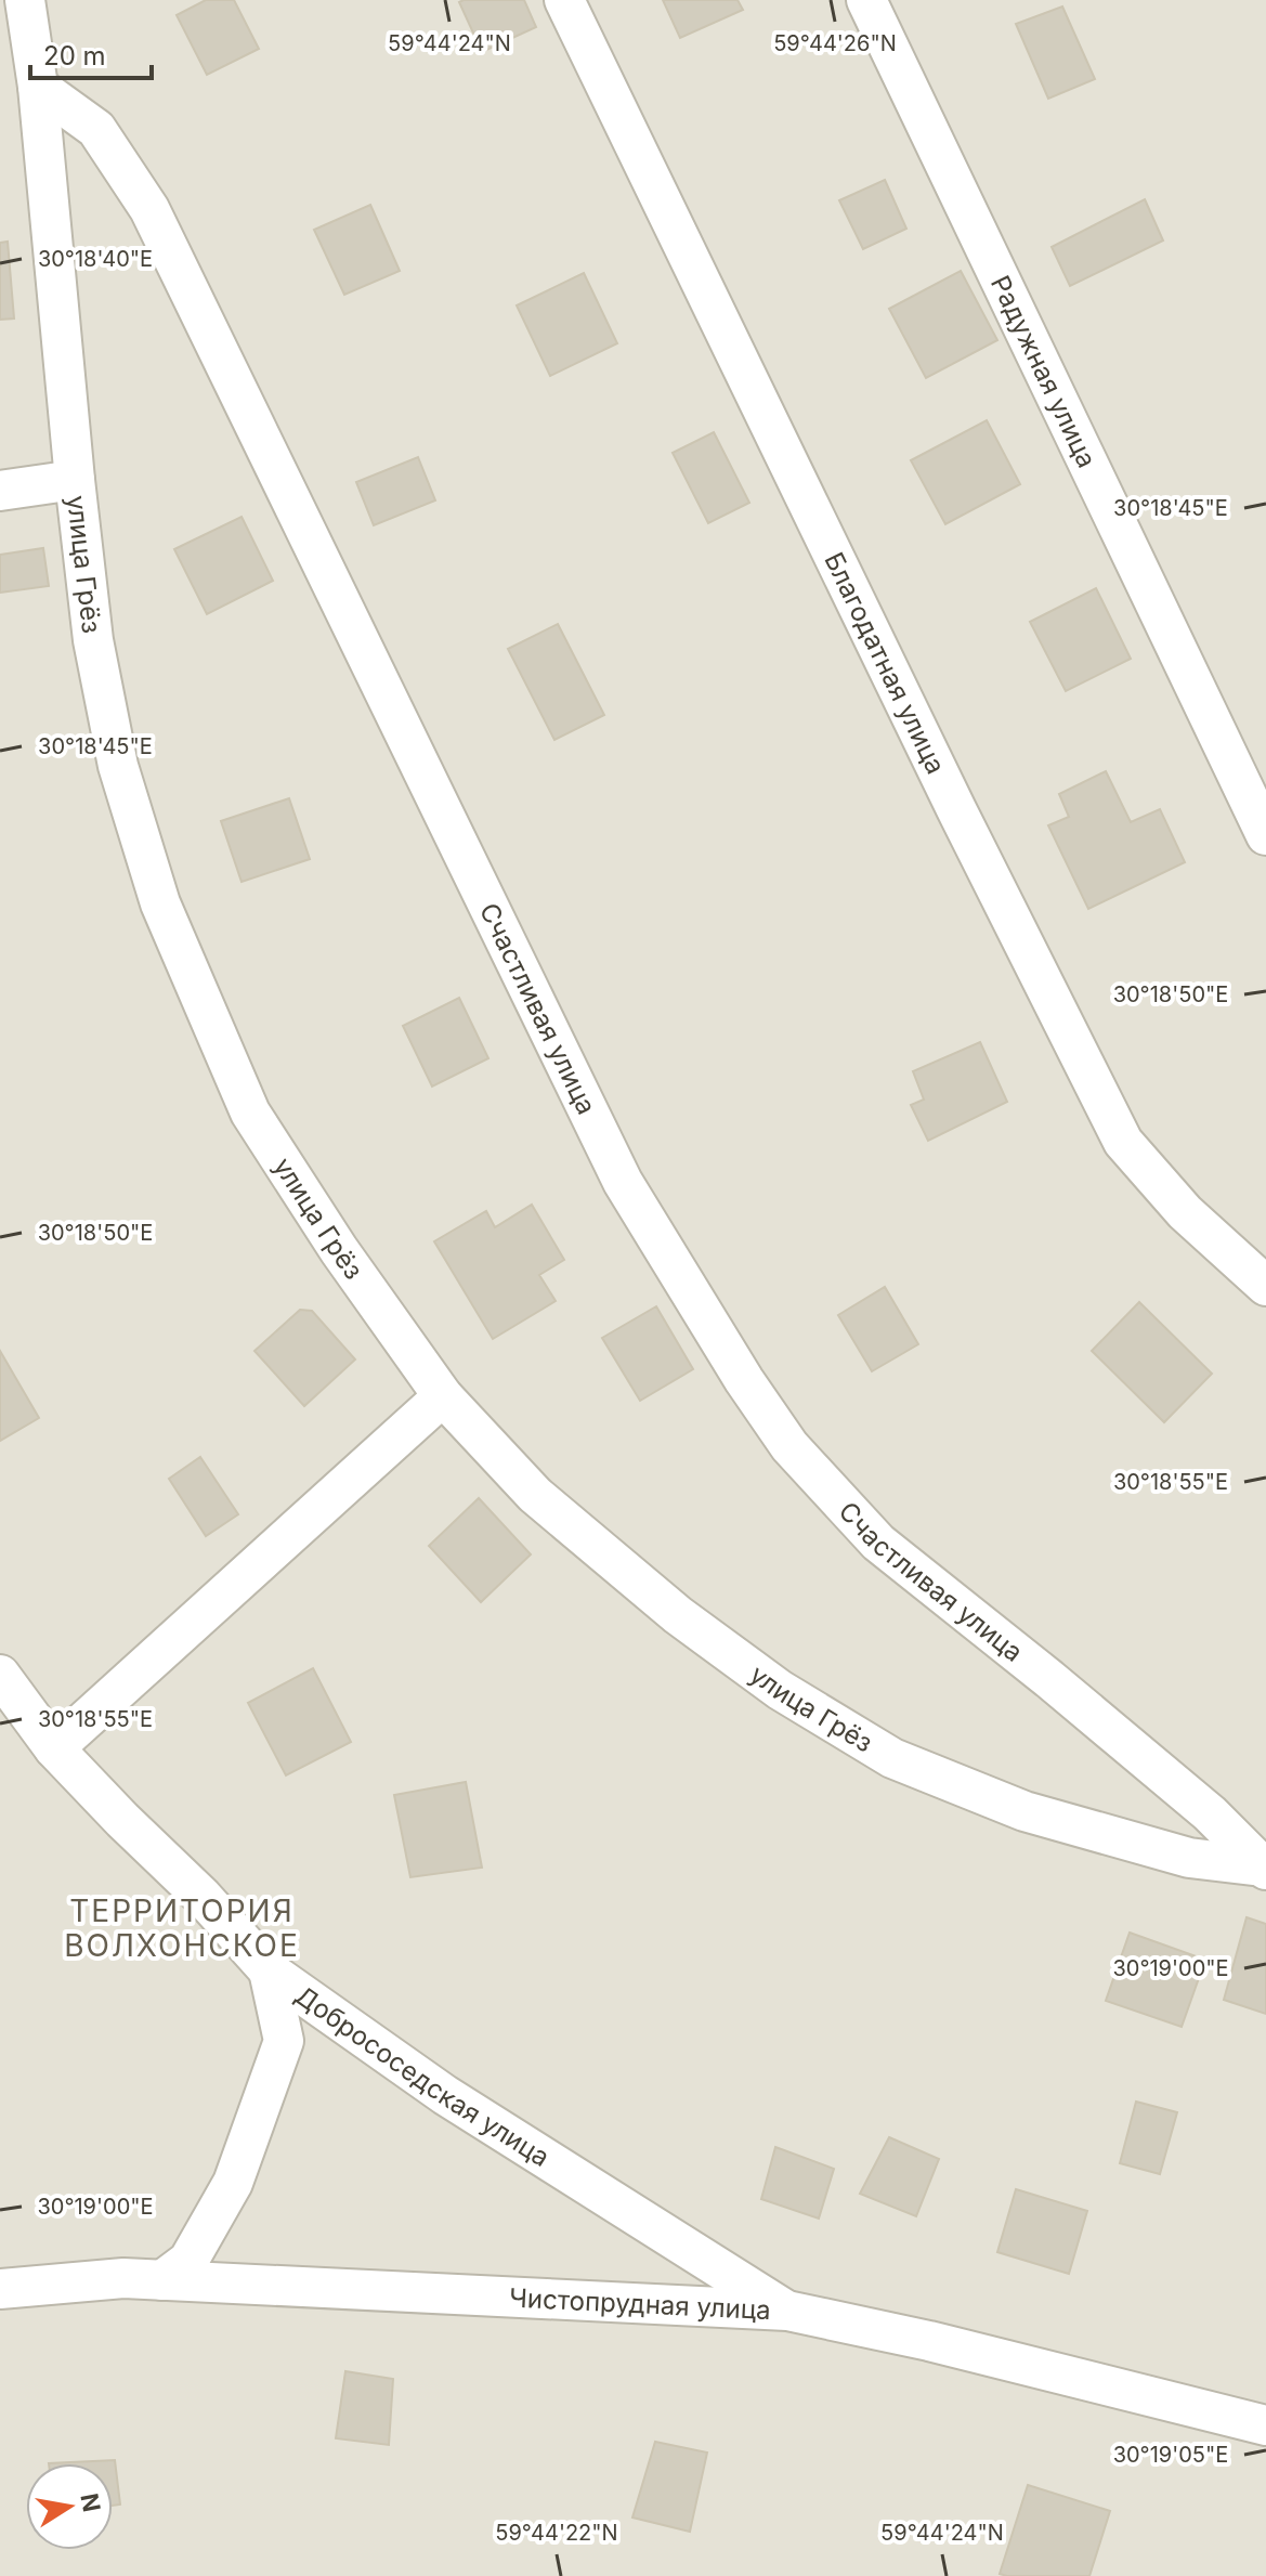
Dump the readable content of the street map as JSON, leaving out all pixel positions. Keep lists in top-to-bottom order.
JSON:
{
  "streets": {
    "street": [
      "Радужная улица",
      "улица Грёз",
      "Благодатная улица",
      "Счастливая улица",
      "Добрососедская улица",
      "Чистопрудная улица"
    ]
  },
  "crossings": [
    ["улица Грёз", "Счастливая улица"],
    ["Добрососедская улица", "Чистопрудная улица"]
  ],
  "districts": ["ТЕРРИТОРИЯ ВОЛХОНСКОЕ"],
  "scale_bar": "20 m",
  "north": "right",
  "coordinates": [
    "59°44'24\"N",
    "59°44'26\"N",
    "30°18'40\"E",
    "30°18'45\"E",
    "30°18'50\"E",
    "30°18'55\"E",
    "30°19'00\"E",
    "30°19'05\"E",
    "59°44'22\"N"
  ]
}
